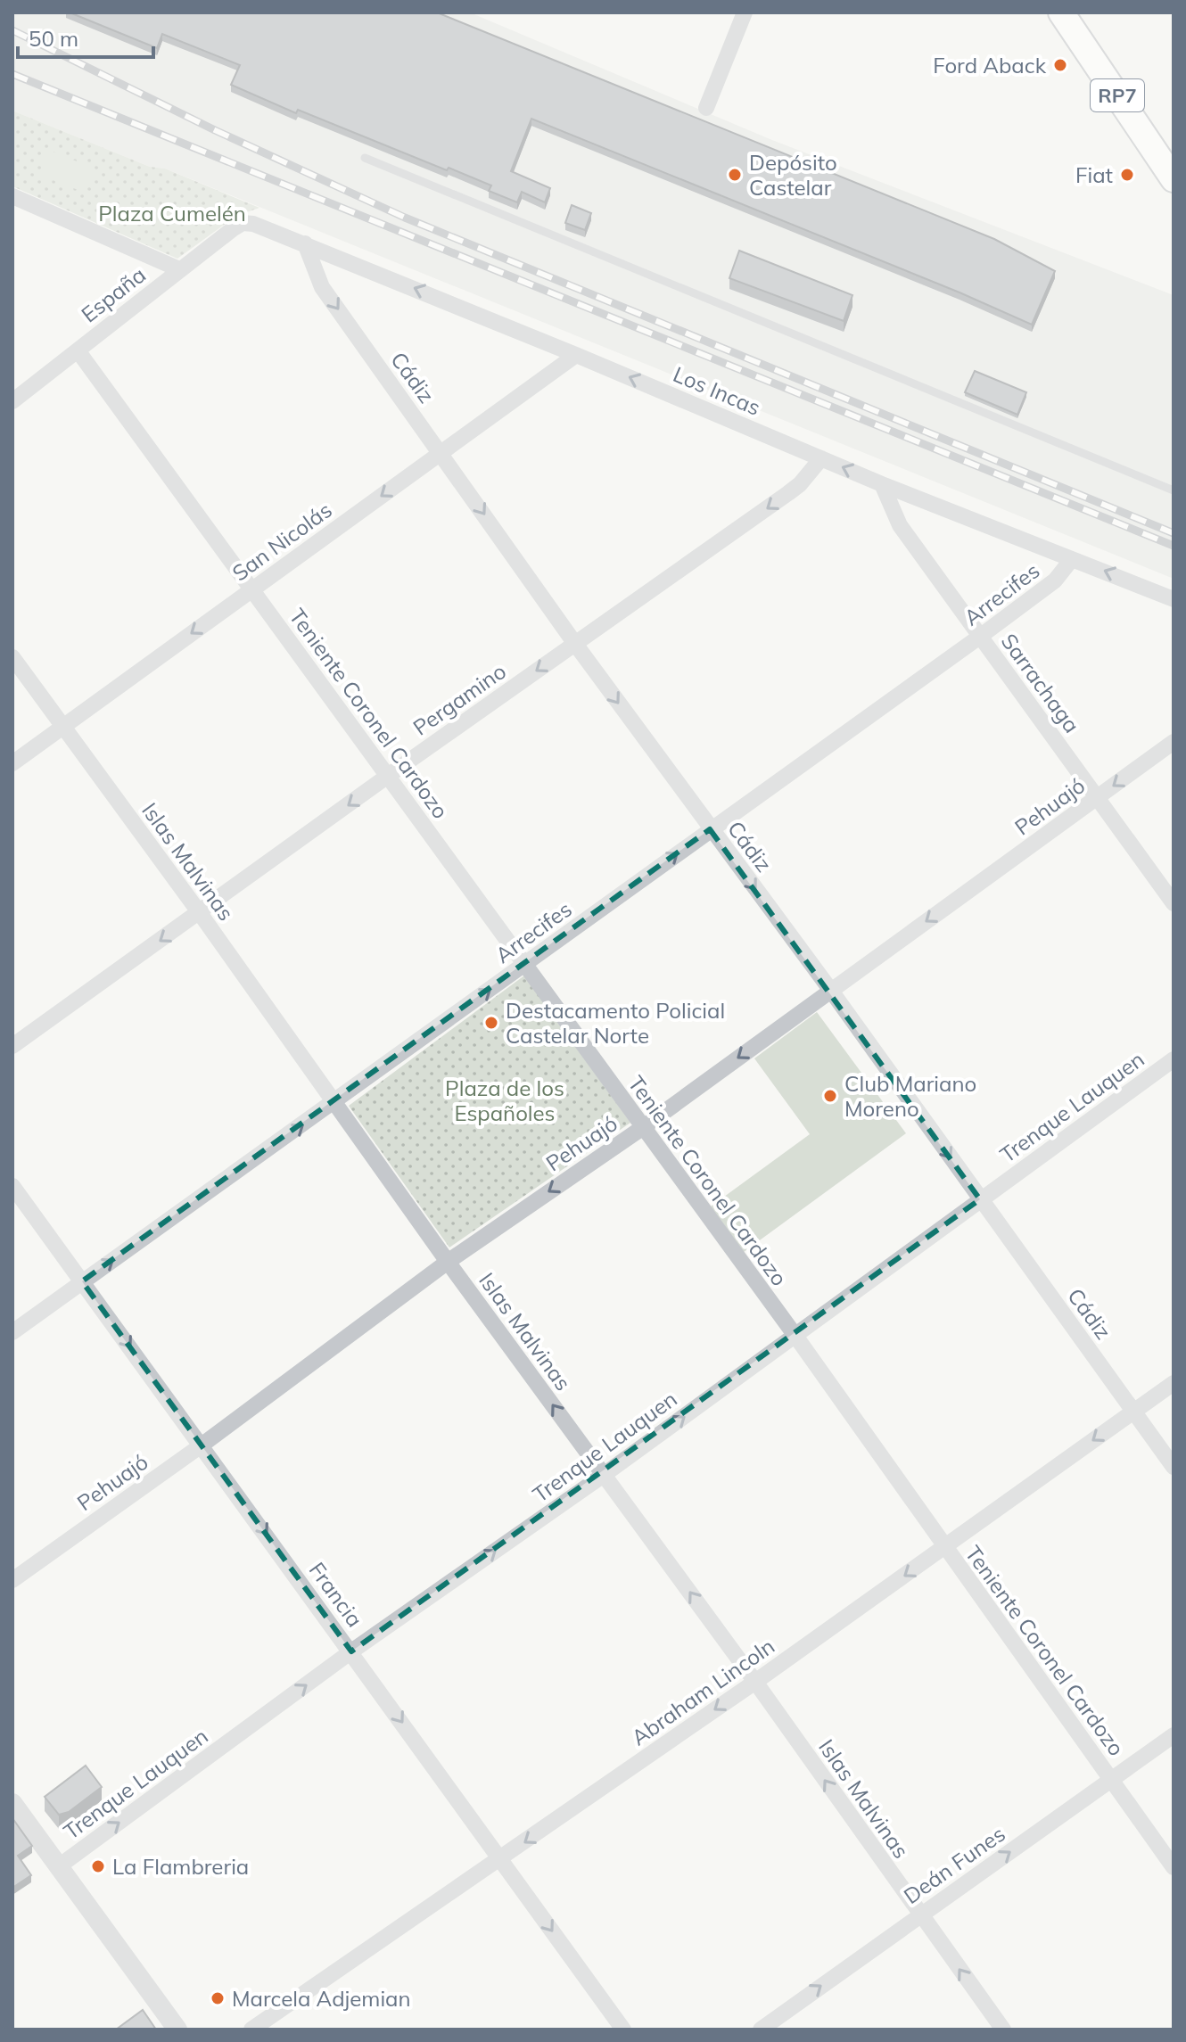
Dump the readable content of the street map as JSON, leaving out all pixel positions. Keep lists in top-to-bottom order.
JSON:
{
  "streets": {
    "main road": ["RP7"],
    "street": [
      "España",
      "Cádiz",
      "Los Incas",
      "San Nicolás",
      "Arrecifes",
      "Sarrachaga",
      "Pergamino",
      "Teniente Coronel Cardozo",
      "Pehuajó",
      "Islas Malvinas",
      "Trenque Lauquen",
      "Francia",
      "Abraham Lincoln",
      "Deán Funes"
    ]
  },
  "crossings": [
    ["España", "Los Incas"],
    ["España", "Teniente Coronel Cardozo"],
    ["Cádiz", "Los Incas"],
    ["Cádiz", "San Nicolás"],
    ["Cádiz", "Arrecifes"],
    ["Cádiz", "Pergamino"],
    ["Cádiz", "Pehuajó"],
    ["Cádiz", "Trenque Lauquen"],
    ["Cádiz", "Abraham Lincoln"],
    ["Los Incas", "San Nicolás"],
    ["Los Incas", "Arrecifes"],
    ["Los Incas", "Sarrachaga"],
    ["Los Incas", "Pergamino"],
    ["San Nicolás", "Teniente Coronel Cardozo"],
    ["San Nicolás", "Islas Malvinas"],
    ["Arrecifes", "Sarrachaga"],
    ["Arrecifes", "Teniente Coronel Cardozo"],
    ["Arrecifes", "Islas Malvinas"],
    ["Arrecifes", "Francia"],
    ["Sarrachaga", "Pehuajó"],
    ["Pergamino", "Teniente Coronel Cardozo"],
    ["Pergamino", "Islas Malvinas"],
    ["Teniente Coronel Cardozo", "Pehuajó"],
    ["Teniente Coronel Cardozo", "Trenque Lauquen"],
    ["Teniente Coronel Cardozo", "Abraham Lincoln"],
    ["Teniente Coronel Cardozo", "Deán Funes"],
    ["Pehuajó", "Islas Malvinas"],
    ["Pehuajó", "Francia"],
    ["Islas Malvinas", "Trenque Lauquen"],
    ["Islas Malvinas", "Abraham Lincoln"],
    ["Islas Malvinas", "Deán Funes"],
    ["Trenque Lauquen", "Francia"],
    ["Francia", "Abraham Lincoln"]
  ],
  "one_way": [
    "Cádiz",
    "Los Incas",
    "San Nicolás",
    "Arrecifes",
    "Pergamino",
    "Pehuajó",
    "Islas Malvinas",
    "Trenque Lauquen",
    "Francia",
    "Abraham Lincoln",
    "Deán Funes"
  ],
  "parks": ["Plaza Cumelén", "Plaza de los Españoles"],
  "places": [
    "Ford Aback",
    "Depósito Castelar",
    "Fiat",
    "Destacamento Policial Castelar Norte",
    "Club Mariano Moreno",
    "La Flambreria",
    "Marcela Adjemian"
  ],
  "scale_bar": "50 m"
}
